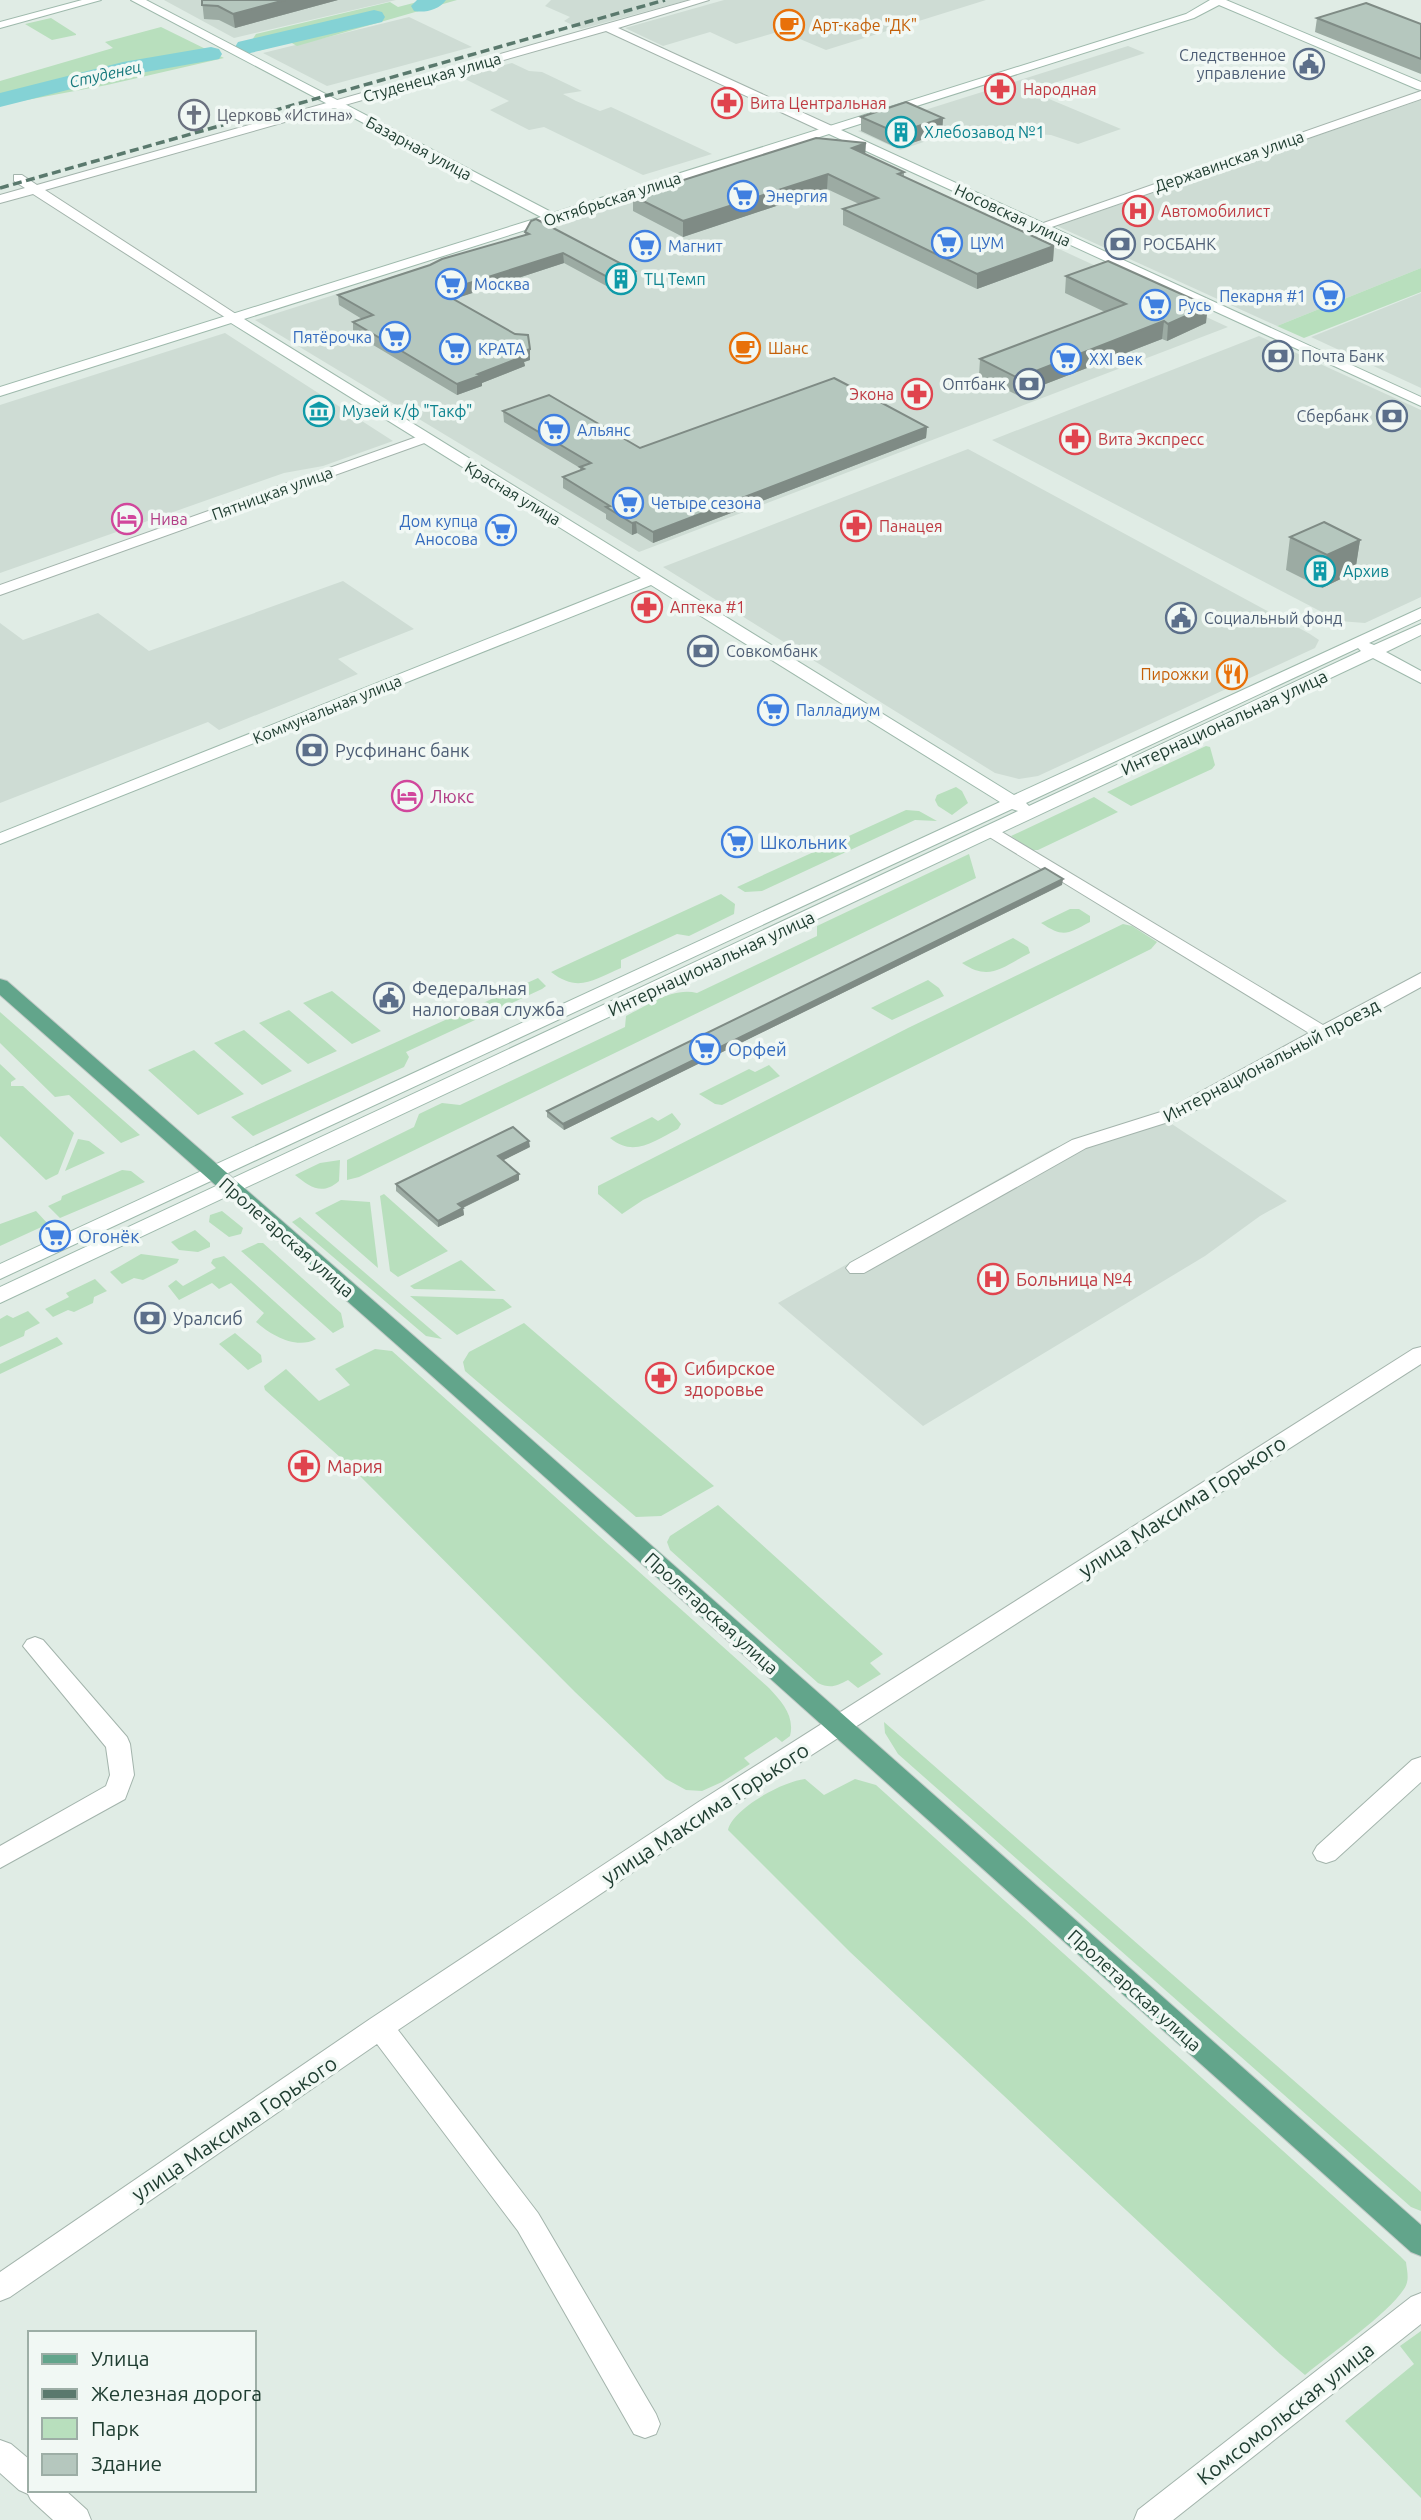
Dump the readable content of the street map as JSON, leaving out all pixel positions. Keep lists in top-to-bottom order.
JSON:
{
  "streets": {
    "main road": ["Пролетарская улица"],
    "street": [
      "Студенецкая улица",
      "Базарная улица",
      "Державинская улица",
      "Октябрьская улица",
      "Носовская улица",
      "Пятницкая улица",
      "Красная улица",
      "Коммунальная улица",
      "Интернациональная улица",
      "Интернациональный проезд",
      "улица Максима Горького",
      "Комсомольская улица"
    ]
  },
  "crossings": [
    ["Студенецкая улица", "Базарная улица"],
    ["Студенецкая улица", "Носовская улица"],
    ["Студенецкая улица", "Красная улица"],
    ["Базарная улица", "Октябрьская улица"],
    ["Державинская улица", "Носовская улица"],
    ["Октябрьская улица", "Носовская улица"],
    ["Октябрьская улица", "Красная улица"],
    ["Пятницкая улица", "Красная улица"],
    ["Красная улица", "Коммунальная улица"],
    ["Красная улица", "Интернациональная улица"],
    ["Интернациональная улица", "Пролетарская улица"],
    ["Пролетарская улица", "улица Максима Горького"]
  ],
  "water": ["Студенец"],
  "places": {
    "cafe": ["Арт-кафе \"ДК\"", "Шанс"],
    "public building": ["Следственное управление", "Социальный фонд", "Федеральная налоговая служба"],
    "pharmacy": [
      "Народная",
      "Вита Центральная",
      "Экона",
      "Вита Экспресс",
      "Панацея",
      "Аптека #1",
      "Сибирское здоровье",
      "Мария"
    ],
    "church": ["Церковь «Истина»"],
    "building": ["Хлебозавод №1", "ТЦ Темп", "Архив"],
    "supermarket": [
      "Энергия",
      "ЦУМ",
      "Магнит",
      "Москва",
      "Пекарня #1",
      "Русь",
      "Пятёрочка",
      "КРАТА",
      "XXI век",
      "Альянс",
      "Четыре сезона",
      "Дом купца Аносова",
      "Палладиум",
      "Школьник",
      "Орфей",
      "Огонёк"
    ],
    "hospital": ["Автомобилист", "Больница №4"],
    "bank": [
      "РОСБАНК",
      "Почта Банк",
      "Оптбанк",
      "Сбербанк",
      "Совкомбанк",
      "Русфинанс банк",
      "Уралсиб"
    ],
    "museum": ["Музей к/ф \"Такф\""],
    "hotel": ["Нива", "Люкс"],
    "restaurant": ["Пирожки"]
  },
  "legend": [
    "Улица",
    "Железная дорога",
    "Парк",
    "Здание"
  ]
}
